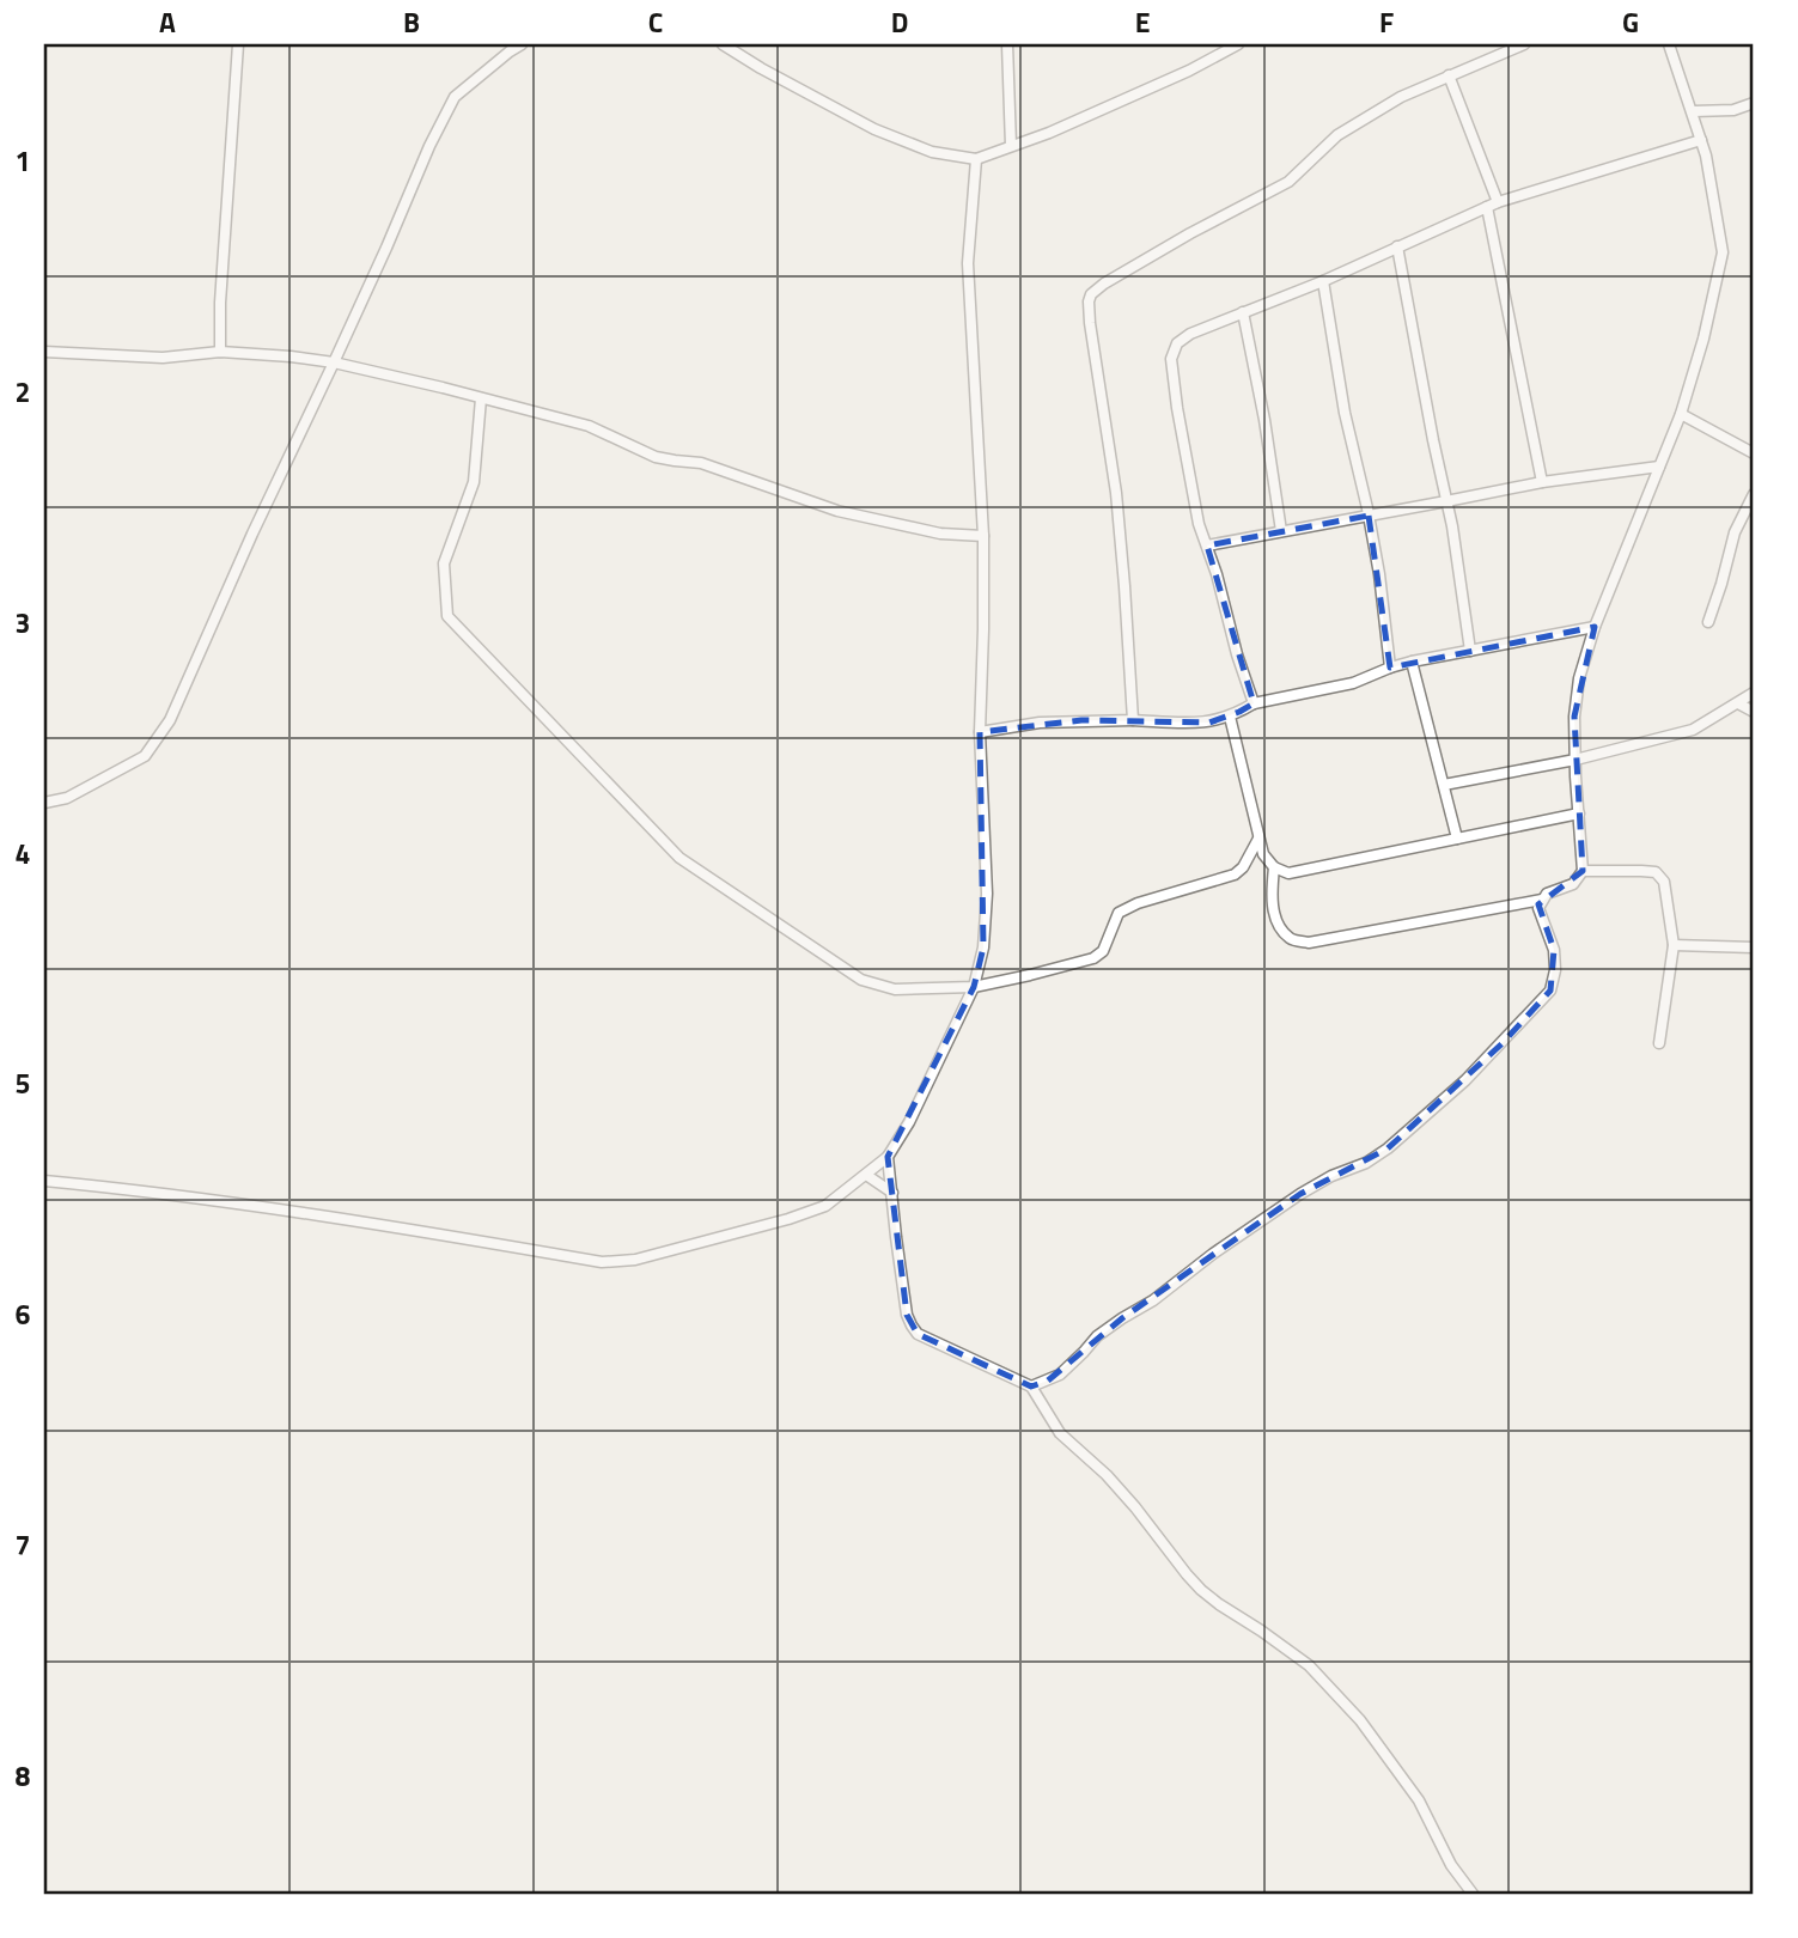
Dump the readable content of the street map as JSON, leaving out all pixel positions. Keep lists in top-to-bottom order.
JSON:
{
  "grid": {
    "columns": [
      "A",
      "B",
      "C",
      "D",
      "E",
      "F",
      "G"
    ],
    "rows": [
      "1",
      "2",
      "3",
      "4",
      "5",
      "6",
      "7",
      "8"
    ]
  }
}
